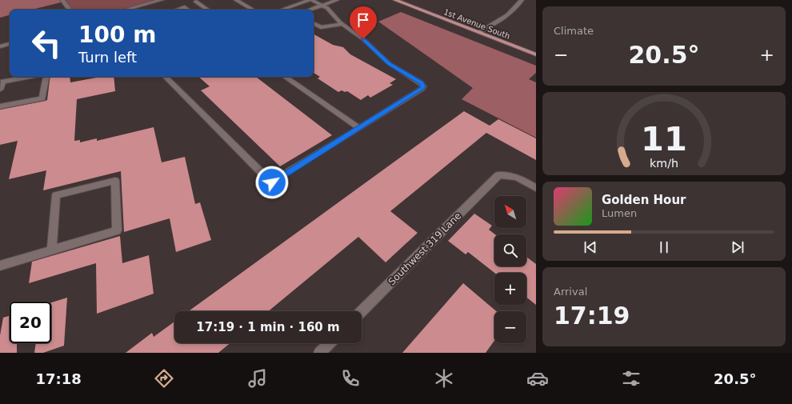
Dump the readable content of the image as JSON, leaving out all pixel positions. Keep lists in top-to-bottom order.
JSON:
{
  "streets": {
    "main road": ["1st Avenue South"],
    "street": ["Southwest 319 Lane"]
  },
  "north": "top left",
  "page": {
    "tile": [
      "Climate",
      ["Arrival", "17:19"]
    ],
    "turn": ["100 m", "Turn left"],
    "heat": ["−", "20.5°", "+"],
    "song": ["Golden Hour", "Lumen"],
    "map_buttons": ["+", "−"],
    "limit": "20",
    "trip": "17:19 · 1 min · 160 m",
    "tabs": ["17:18", "20.5°"],
    "gauge": ["11", "km/h"]
  }
}
